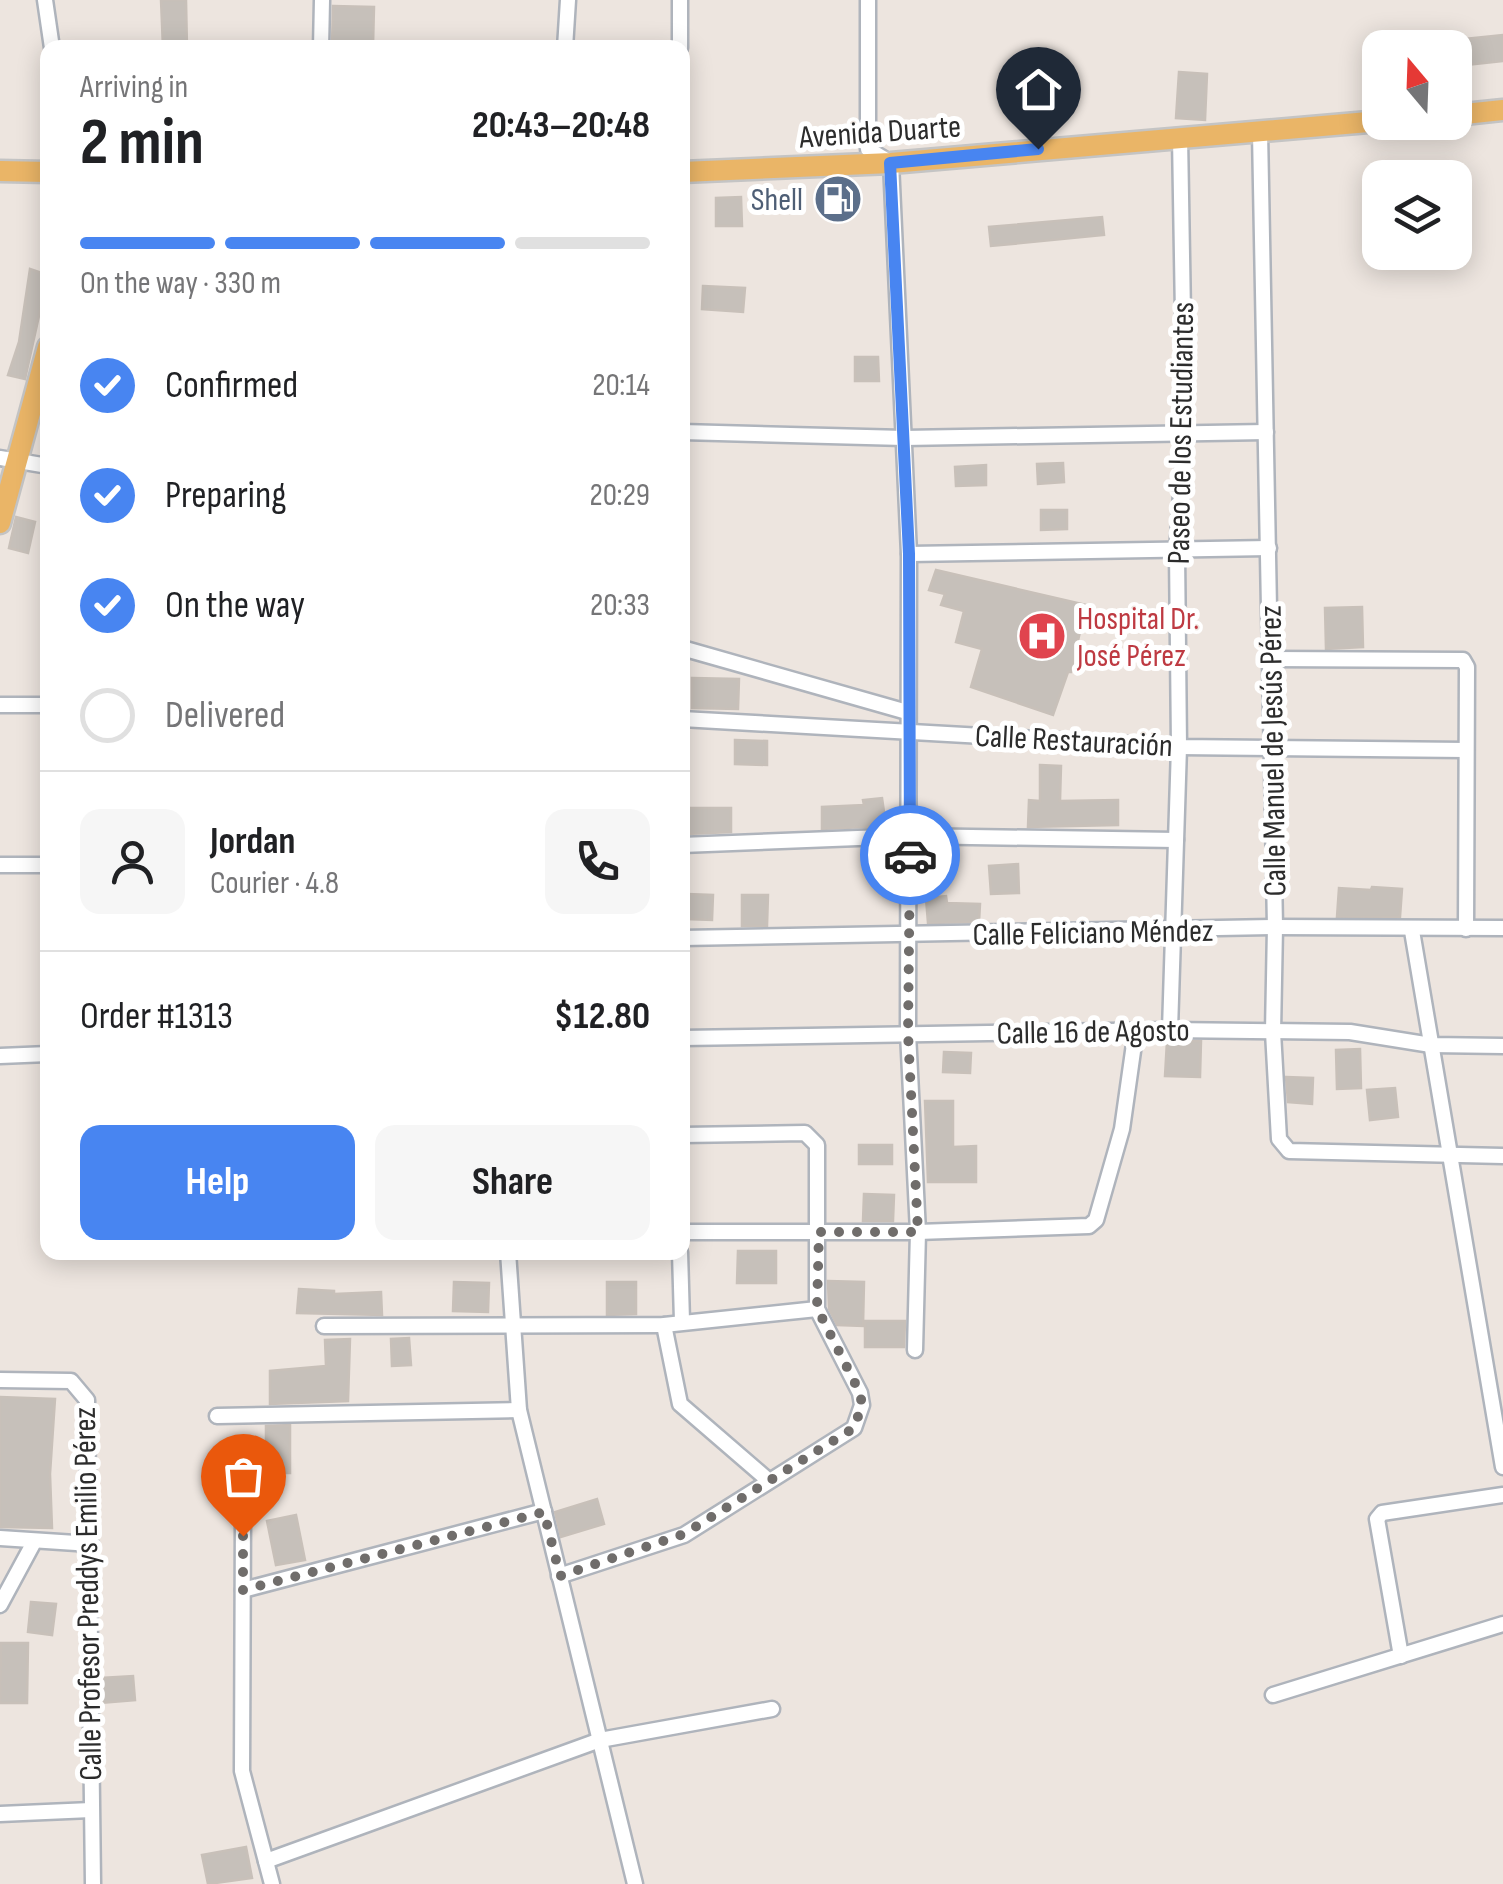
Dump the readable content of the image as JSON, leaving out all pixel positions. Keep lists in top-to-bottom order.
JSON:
{
  "streets": {
    "main road": ["Avenida Duarte"],
    "street": [
      "Paseo de los Estudiantes",
      "Calle Restauración",
      "Calle Manuel de Jesús Pérez",
      "Calle Feliciano Méndez",
      "Calle 16 de Agosto",
      "Calle Profesor Preddys Emilio Pérez"
    ]
  },
  "crossings": [
    ["Avenida Duarte", "Paseo de los Estudiantes"],
    ["Avenida Duarte", "Calle Manuel de Jesús Pérez"],
    ["Paseo de los Estudiantes", "Calle Restauración"],
    ["Paseo de los Estudiantes", "Calle Feliciano Méndez"],
    ["Paseo de los Estudiantes", "Calle 16 de Agosto"],
    ["Calle Restauración", "Calle Manuel de Jesús Pérez"],
    ["Calle Manuel de Jesús Pérez", "Calle Feliciano Méndez"],
    ["Calle Manuel de Jesús Pérez", "Calle 16 de Agosto"]
  ],
  "places": {
    "fuel station": ["Shell"],
    "hospital": ["Hospital Dr. José Pérez"]
  },
  "north": "top",
  "page": {
    "heading": ["2 min", "Arriving in", "20:43–20:48"],
    "panel": [
      "Jordan",
      "Courier · 4.8",
      "Order #1313",
      "$12.80"
    ],
    "bar": "On the way · 330 m",
    "list": [
      ["Confirmed", "20:14"],
      ["Preparing", "20:29"],
      ["On the way", "20:33"],
      "Delivered"
    ],
    "buttons": ["Help", "Share"]
  }
}
